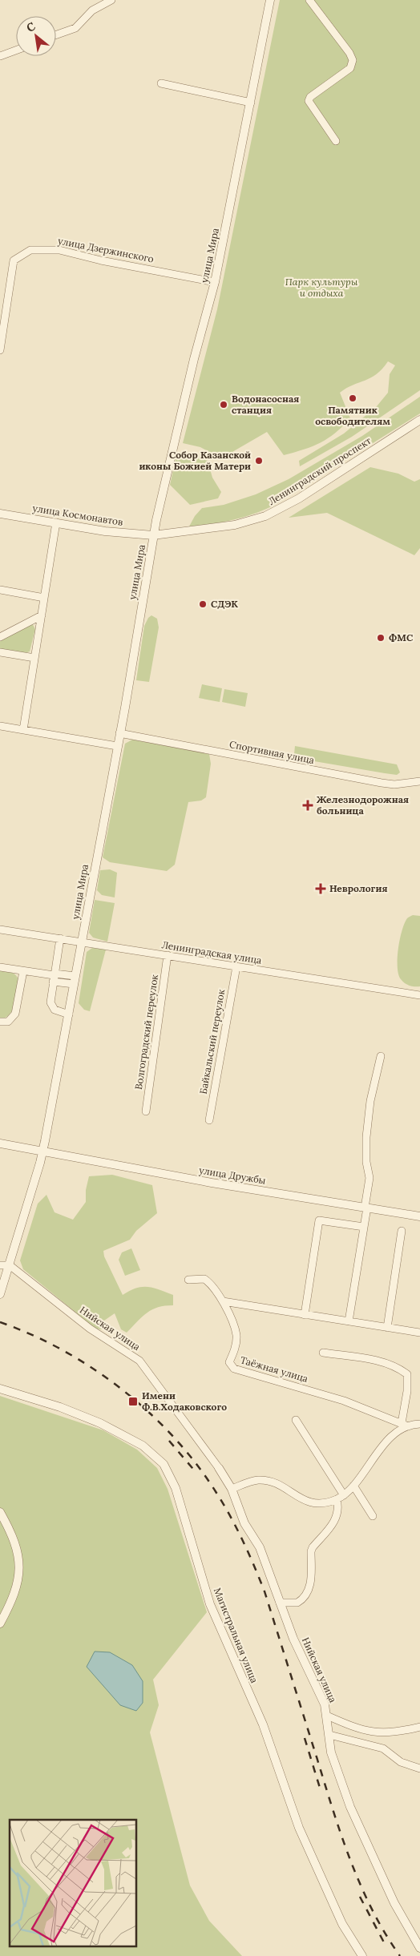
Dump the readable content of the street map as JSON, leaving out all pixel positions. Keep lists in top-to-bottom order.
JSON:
{
  "streets": {
    "street": [
      "улица Дзержинского",
      "улица Мира",
      "Ленинградский проспект",
      "улица Космонавтов",
      "Спортивная улица",
      "Ленинградская улица",
      "Волгоградский переулок",
      "Байкальский переулок",
      "улица Дружбы",
      "Нийская улица",
      "Таёжная улица",
      "Магистральная улица"
    ]
  },
  "crossings": [
    ["улица Дзержинского", "улица Мира"],
    ["улица Мира", "Ленинградский проспект"],
    ["улица Мира", "улица Космонавтов"],
    ["улица Мира", "Спортивная улица"],
    ["улица Мира", "Ленинградская улица"],
    ["улица Мира", "улица Дружбы"],
    ["улица Мира", "Нийская улица"],
    ["Ленинградский проспект", "улица Космонавтов"],
    ["Ленинградская улица", "Волгоградский переулок"],
    ["Ленинградская улица", "Байкальский переулок"]
  ],
  "parks": ["Парк культуры и отдыха"],
  "places": {
    "other": [
      "Памятник освободителям",
      "Водонасосная станция",
      "Собор Казанской иконы Божией Матери",
      "СДЭК",
      "ФМС"
    ],
    "health": ["Железнодорожная больница", "Неврология"],
    "transit": ["Имени Ф.В.Ходаковского"]
  },
  "north": "top left"
}
